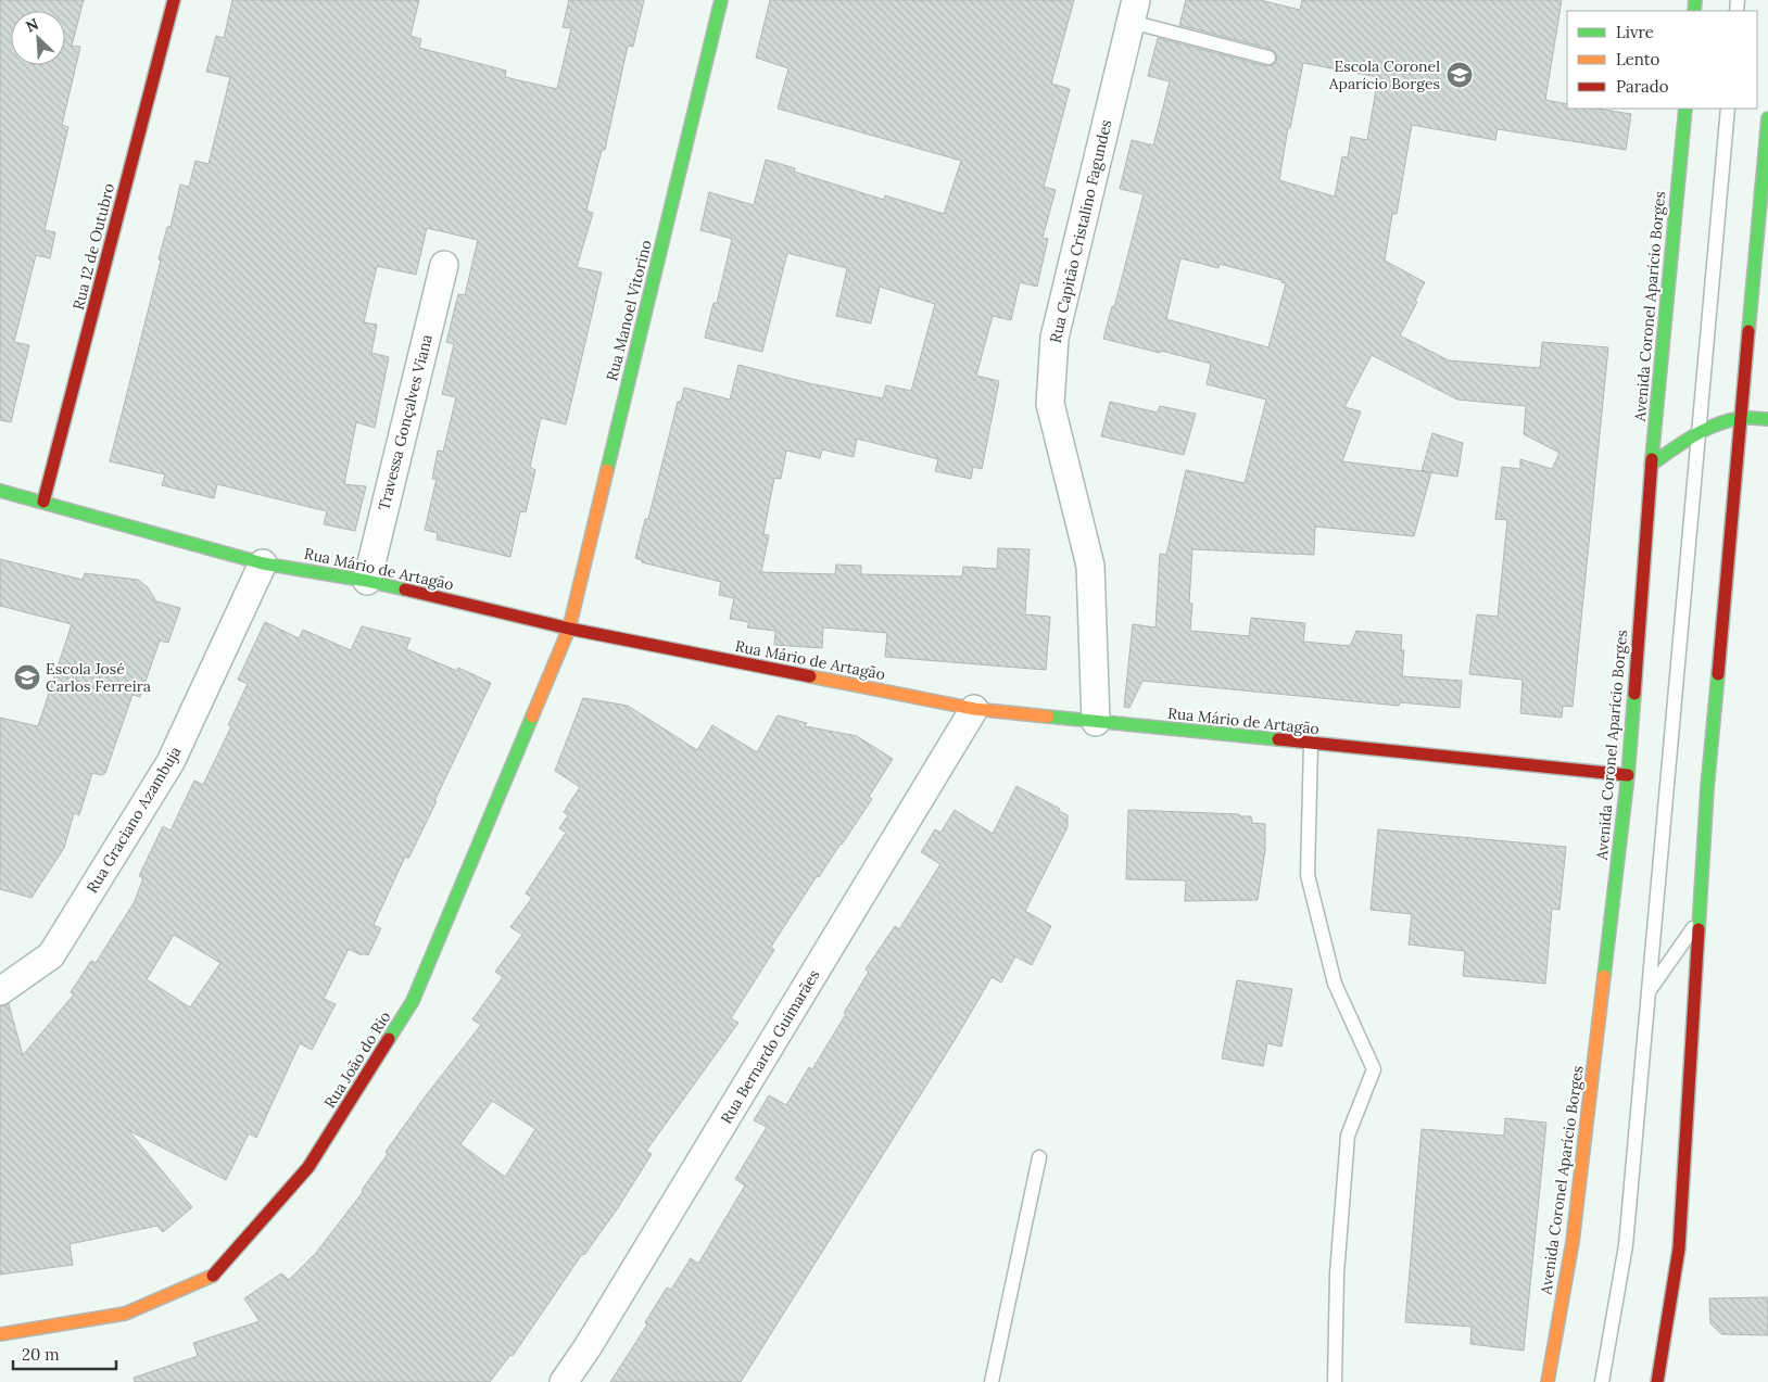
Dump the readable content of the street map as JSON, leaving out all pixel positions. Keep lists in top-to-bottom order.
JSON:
{
  "streets": {
    "street": [
      "Rua Capitão Cristalino Fagundes",
      "Rua 12 de Outubro",
      "Avenida Coronel Aparício Borges",
      "Rua Manoel Vitorino",
      "Travessa Gonçalves Viana",
      "Rua Mário de Artagão",
      "Rua Graciano Azambuja",
      "Rua Bernardo Guimarães",
      "Rua João do Rio"
    ]
  },
  "crossings": [
    ["Rua Capitão Cristalino Fagundes", "Rua Mário de Artagão"],
    ["Rua 12 de Outubro", "Rua Mário de Artagão"],
    ["Avenida Coronel Aparício Borges", "Rua Mário de Artagão"],
    ["Rua Manoel Vitorino", "Rua Mário de Artagão"],
    ["Rua Manoel Vitorino", "Rua João do Rio"],
    ["Travessa Gonçalves Viana", "Rua Mário de Artagão"],
    ["Rua Mário de Artagão", "Rua Graciano Azambuja"],
    ["Rua Mário de Artagão", "Rua Bernardo Guimarães"],
    ["Rua Mário de Artagão", "Rua João do Rio"]
  ],
  "places": {
    "school or university": ["Escola Coronel Aparício Borges", "Escola José Carlos Ferreira"]
  },
  "legend": ["Livre", "Lento", "Parado"],
  "scale_bar": "20 m",
  "north": "top left"
}
